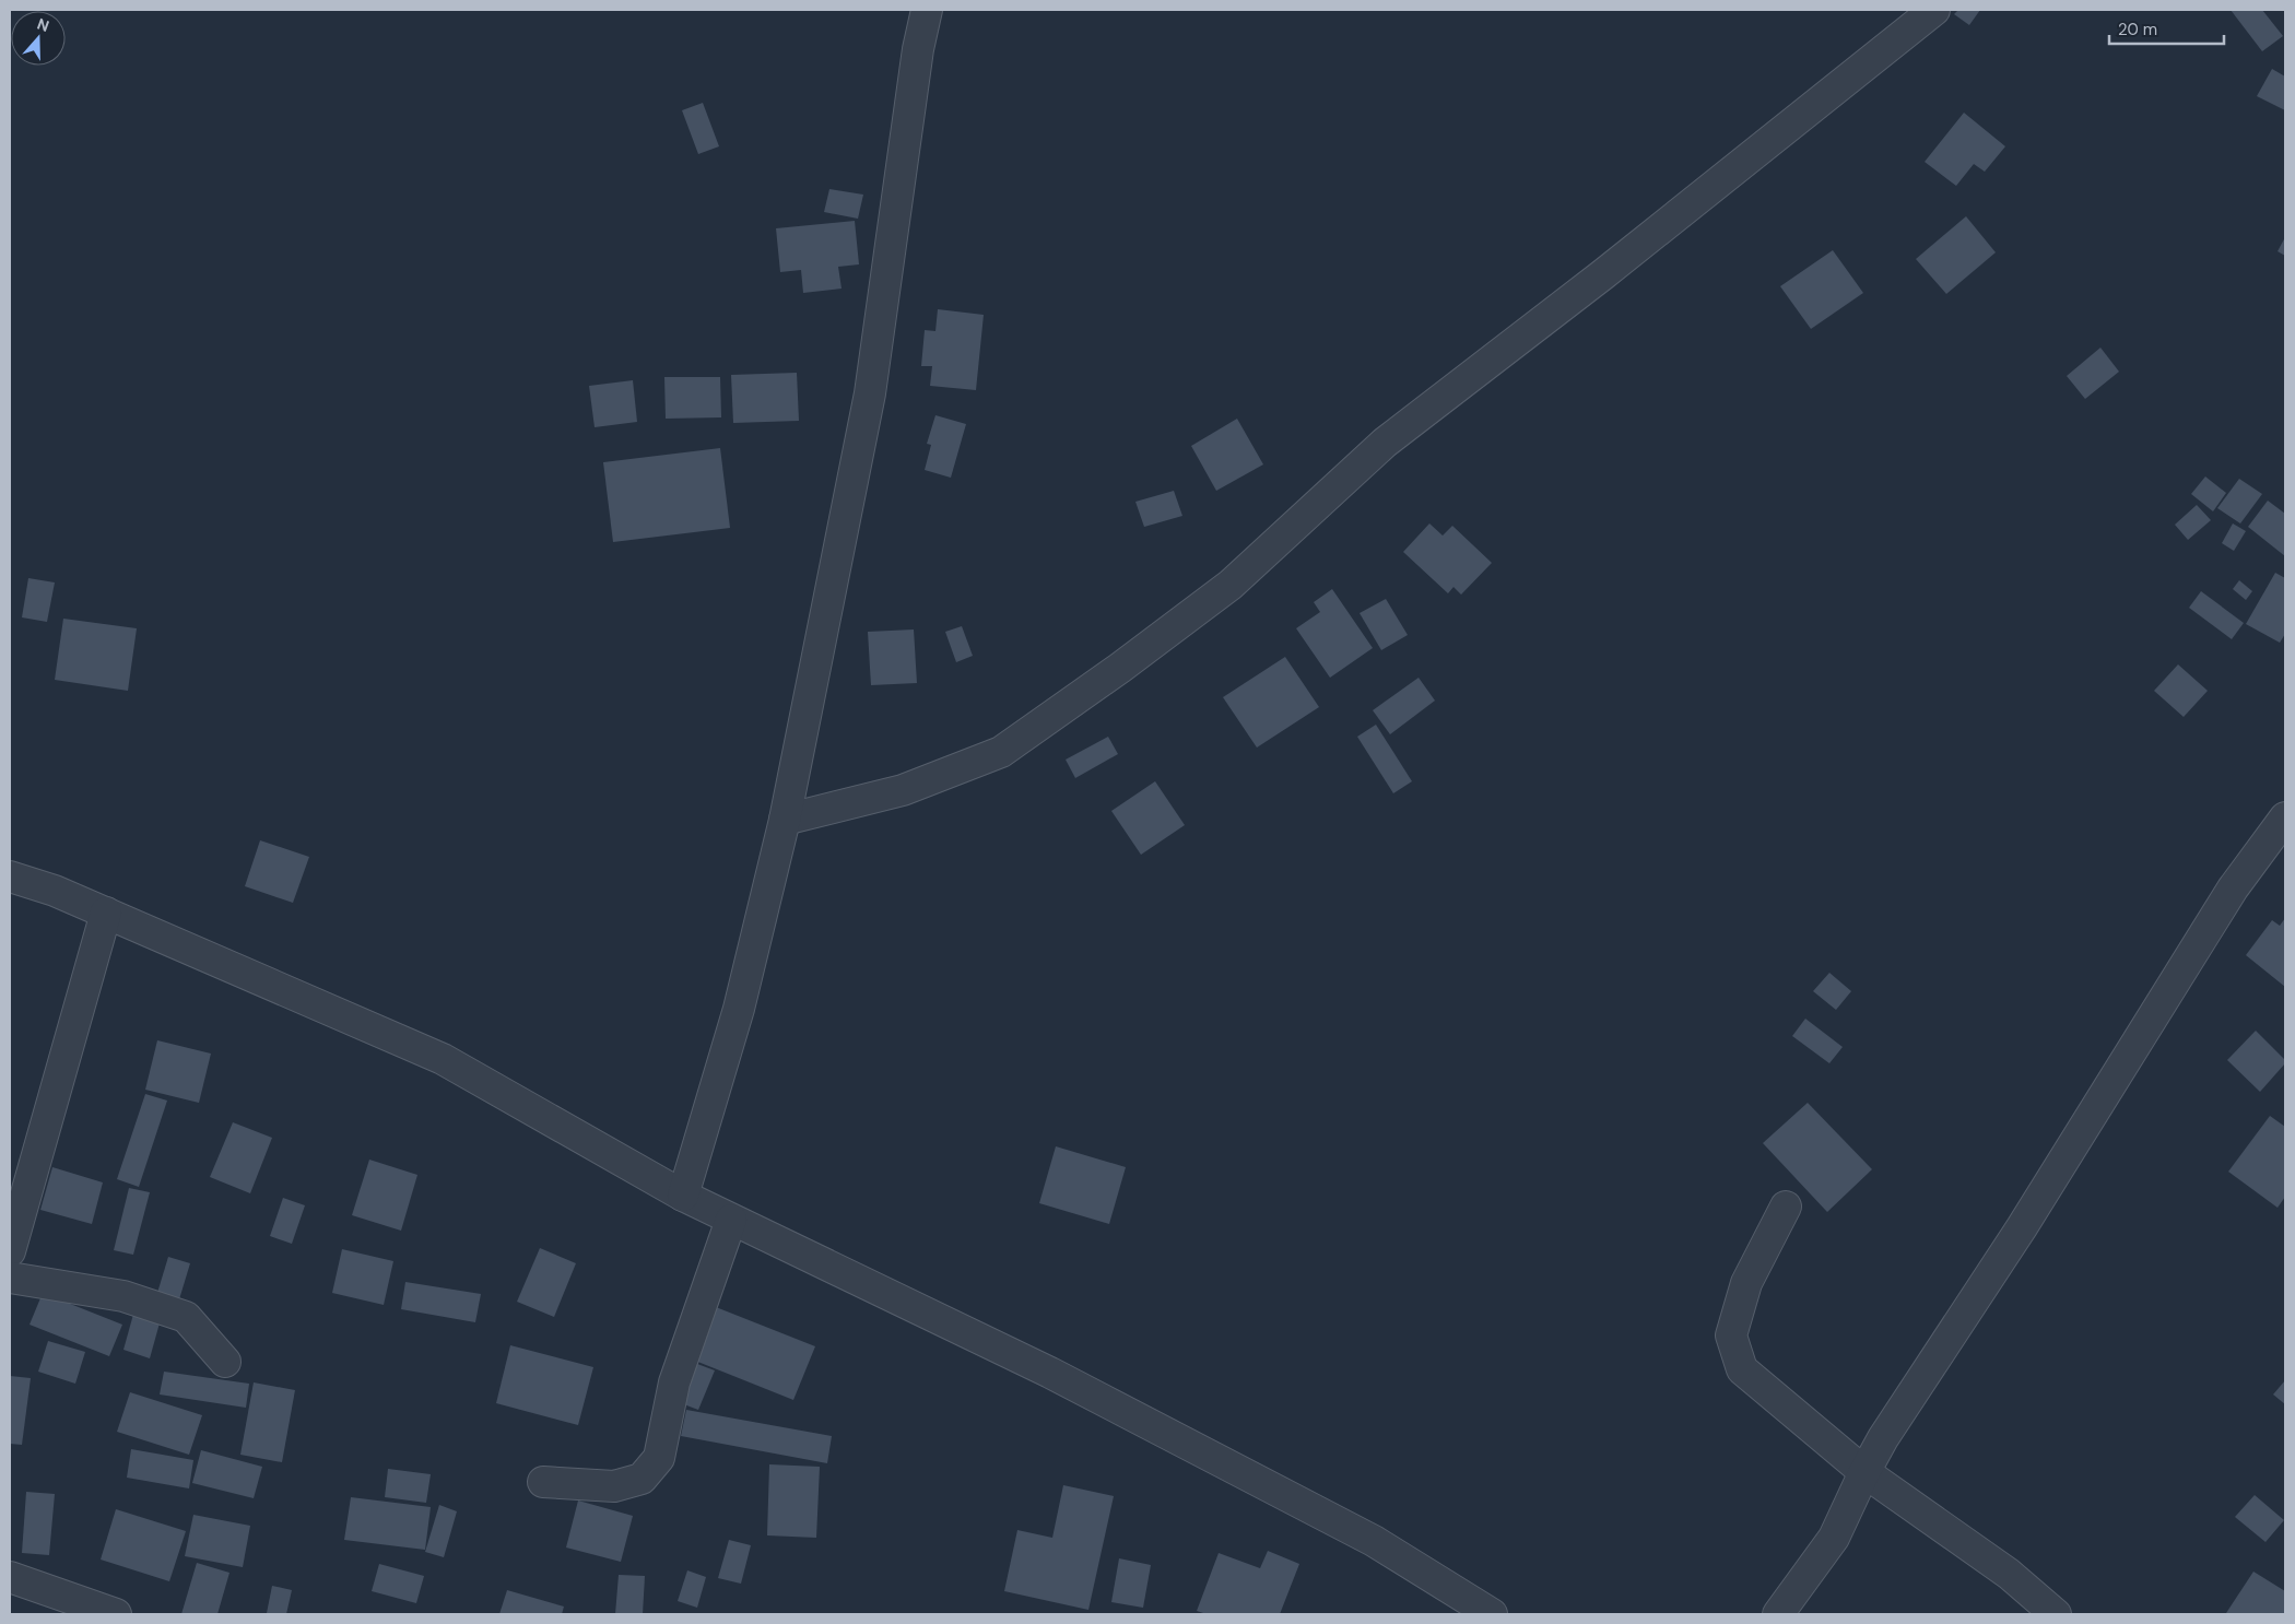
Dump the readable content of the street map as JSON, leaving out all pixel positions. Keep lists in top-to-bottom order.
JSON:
{
  "scale_bar": "20 m",
  "north": "top"
}
